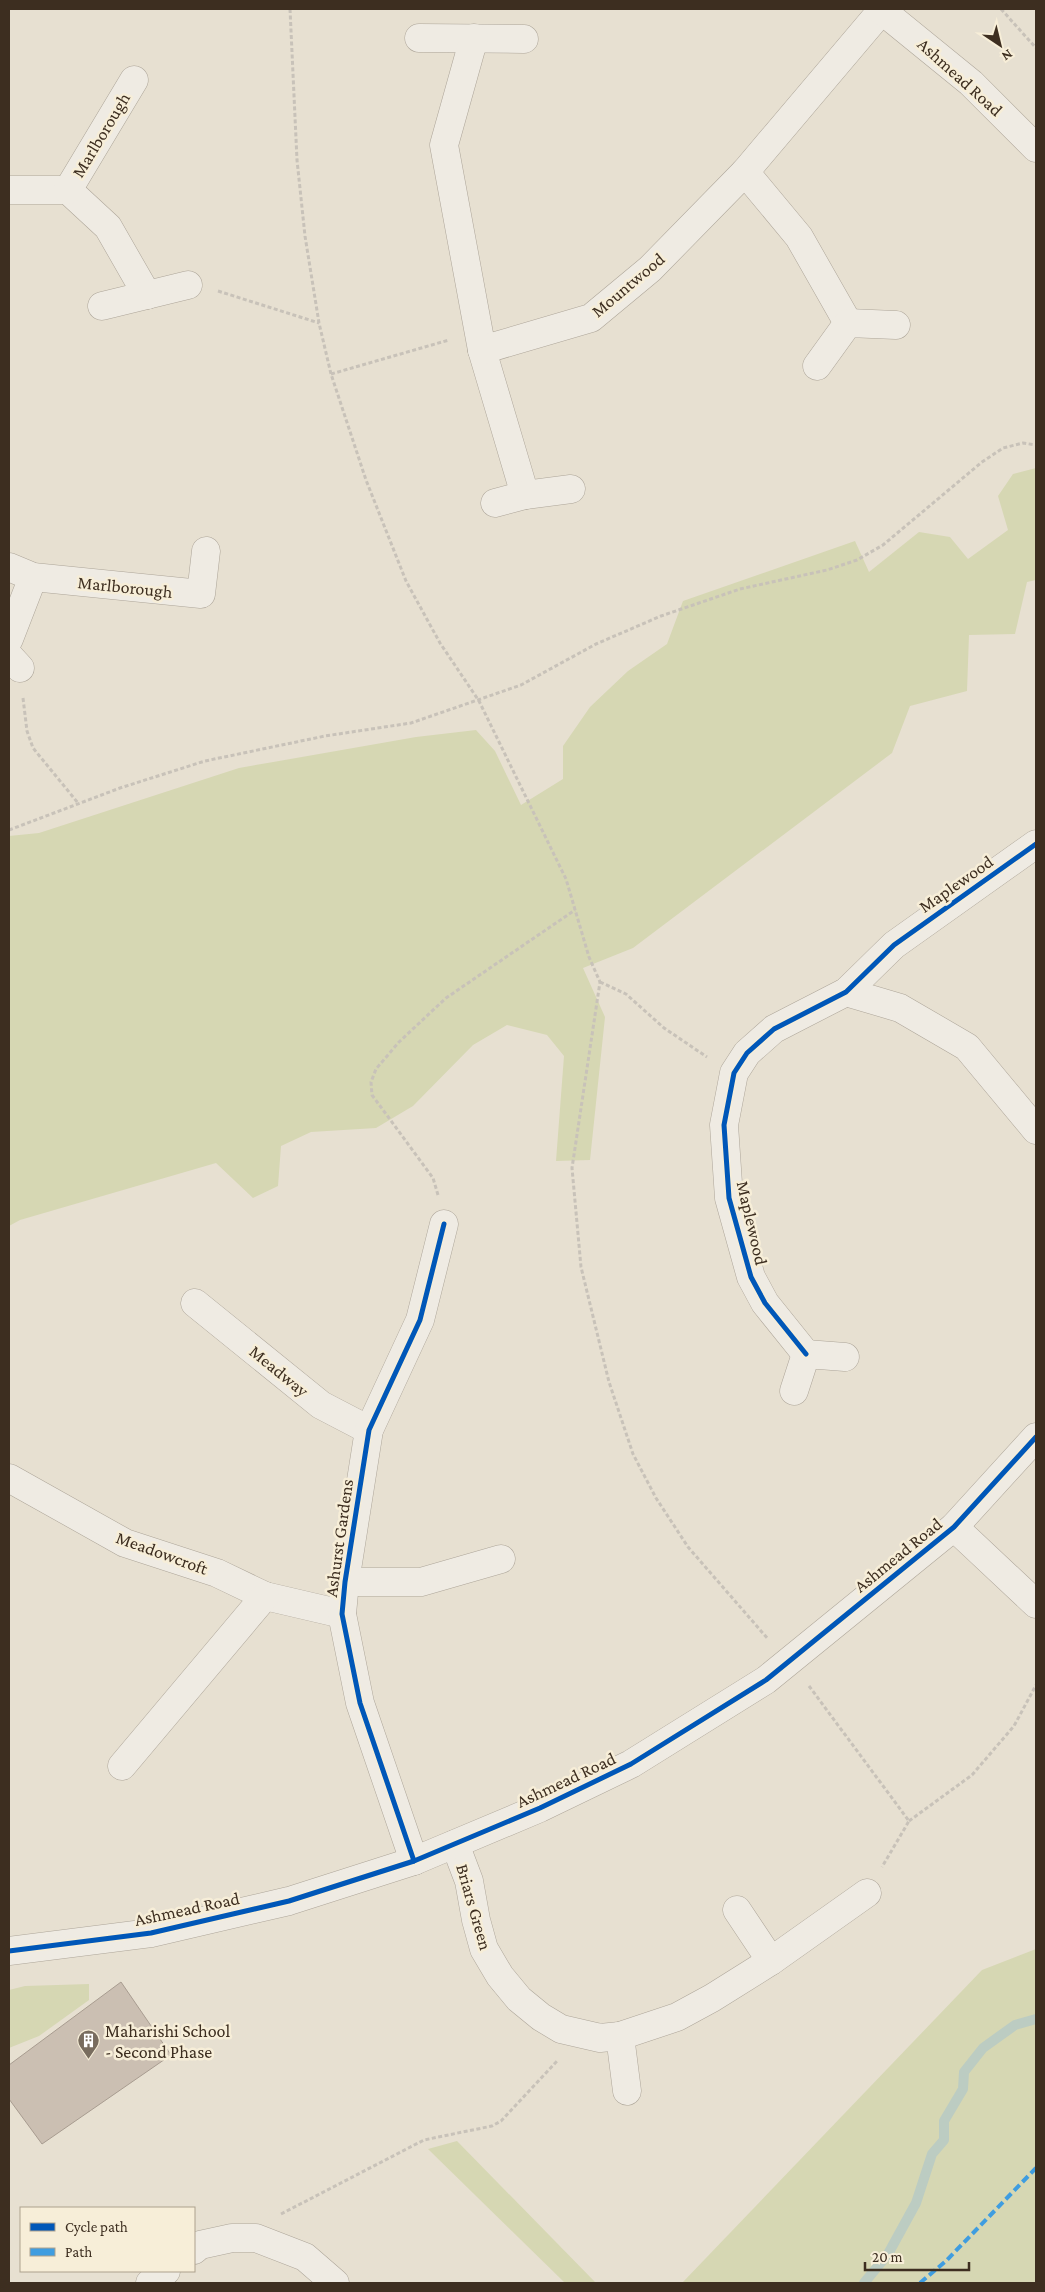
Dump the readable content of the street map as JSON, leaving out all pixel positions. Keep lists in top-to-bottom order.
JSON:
{
  "streets": {
    "street": [
      "Ashmead Road",
      "Marlborough",
      "Mountwood",
      "Maplewood",
      "Meadway",
      "Ashurst Gardens",
      "Meadowcroft",
      "Briars Green"
    ]
  },
  "crossings": [
    ["Ashmead Road", "Mountwood"],
    ["Ashmead Road", "Ashurst Gardens"],
    ["Ashmead Road", "Briars Green"],
    ["Meadway", "Ashurst Gardens"],
    ["Ashurst Gardens", "Meadowcroft"]
  ],
  "places": {
    "building": ["Maharishi School - Second Phase"]
  },
  "legend": ["Cycle path", "Path"],
  "scale_bar": "20 m",
  "north": "bottom right"
}
